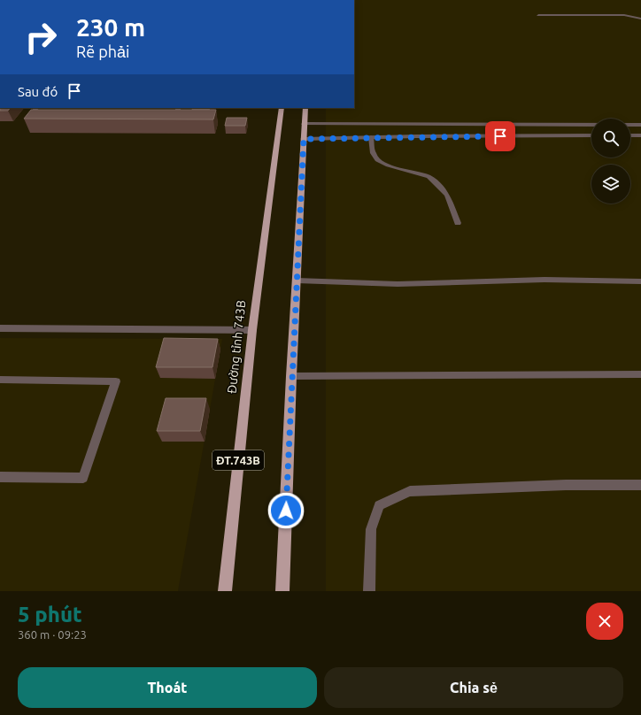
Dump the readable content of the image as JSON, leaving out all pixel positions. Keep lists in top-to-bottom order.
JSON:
{
  "streets": {
    "main road": ["Đường tỉnh 743B", "ĐT.743B"]
  },
  "page": {
    "turn": ["230 m", "Rẽ phải"],
    "then": "Sau đó",
    "heading": ["5 phút", "360 m · 09:23"],
    "buttons": ["Thoát", "Chia sẻ"]
  }
}
